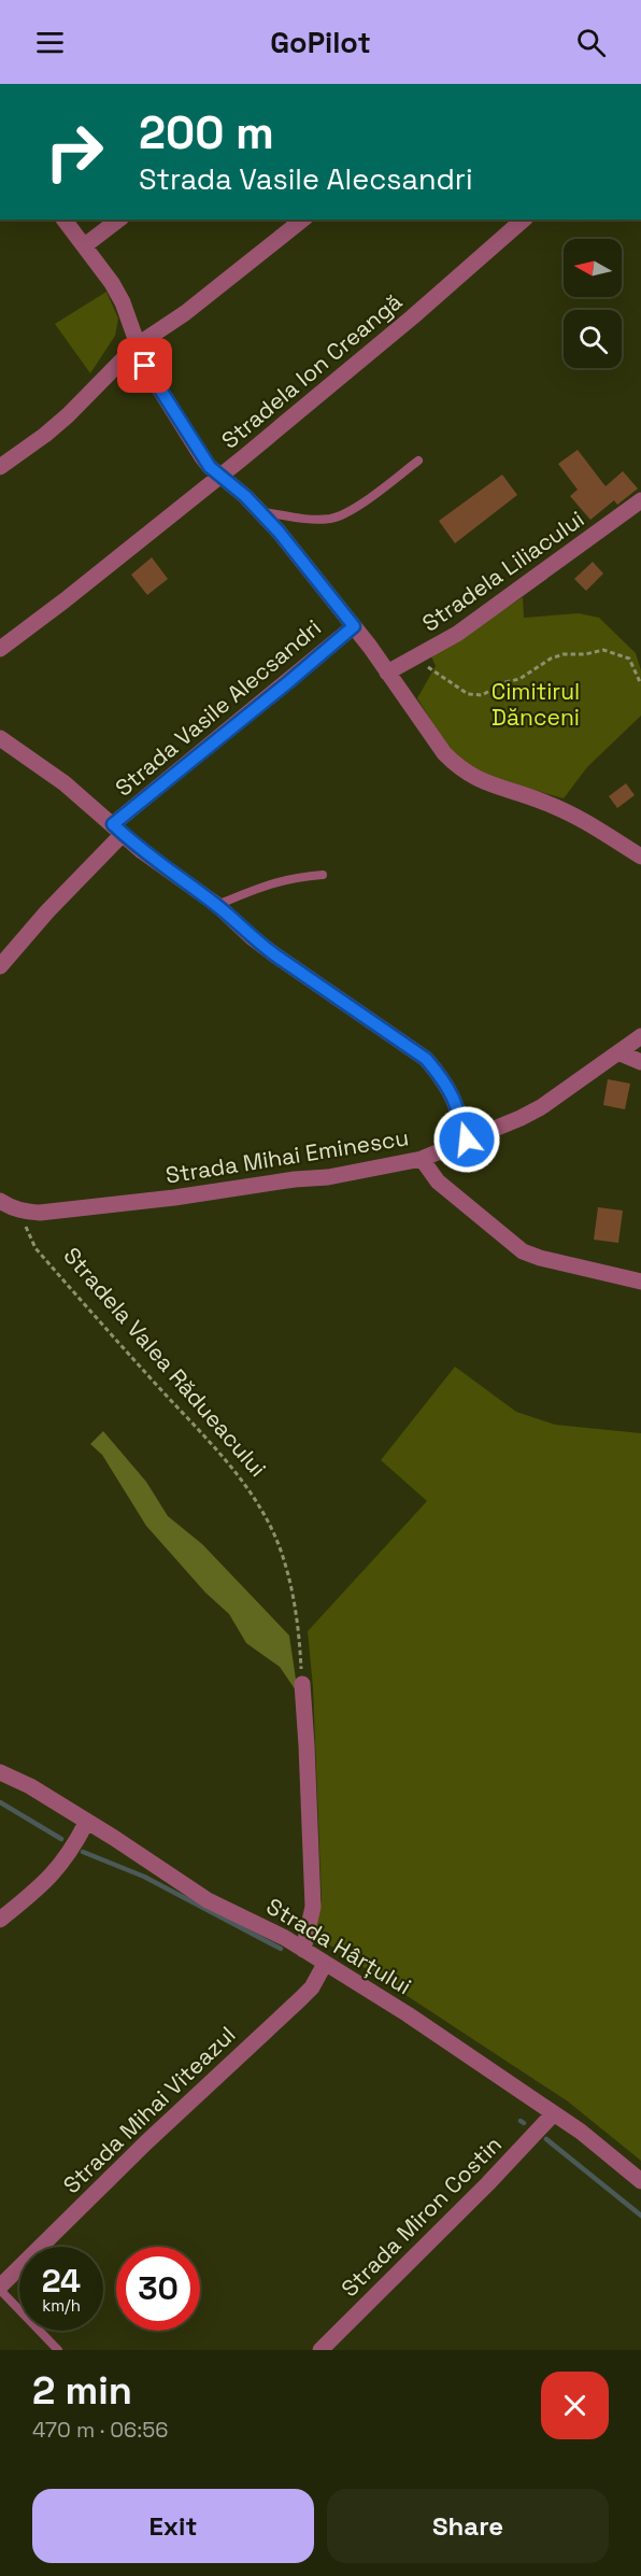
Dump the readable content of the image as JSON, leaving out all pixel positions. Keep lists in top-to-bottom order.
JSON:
{
  "streets": {
    "street": [
      "Stradela Ion Creangă",
      "Stradela Liliacului",
      "Strada Vasile Alecsandri",
      "Strada Mihai Eminescu",
      "Strada Hârțului",
      "Strada Mihai Viteazul",
      "Strada Miron Costin"
    ],
    "path": ["Stradela Valea Rădueacului"]
  },
  "crossings": [
    ["Strada Vasile Alecsandri", "Strada Mihai Eminescu"],
    ["Strada Mihai Eminescu", "Stradela Valea Rădueacului"],
    ["Strada Hârțului", "Strada Mihai Viteazul"],
    ["Strada Hârțului", "Strada Miron Costin"]
  ],
  "parks": ["Cimitirul Dănceni"],
  "north": "left",
  "page": {
    "header": "GoPilot",
    "turn": ["200 m", "Strada Vasile Alecsandri"],
    "speed": "24 km/h",
    "limit": "30",
    "heading": ["2 min", "470 m · 06:56"],
    "buttons": ["Exit", "Share"]
  }
}
